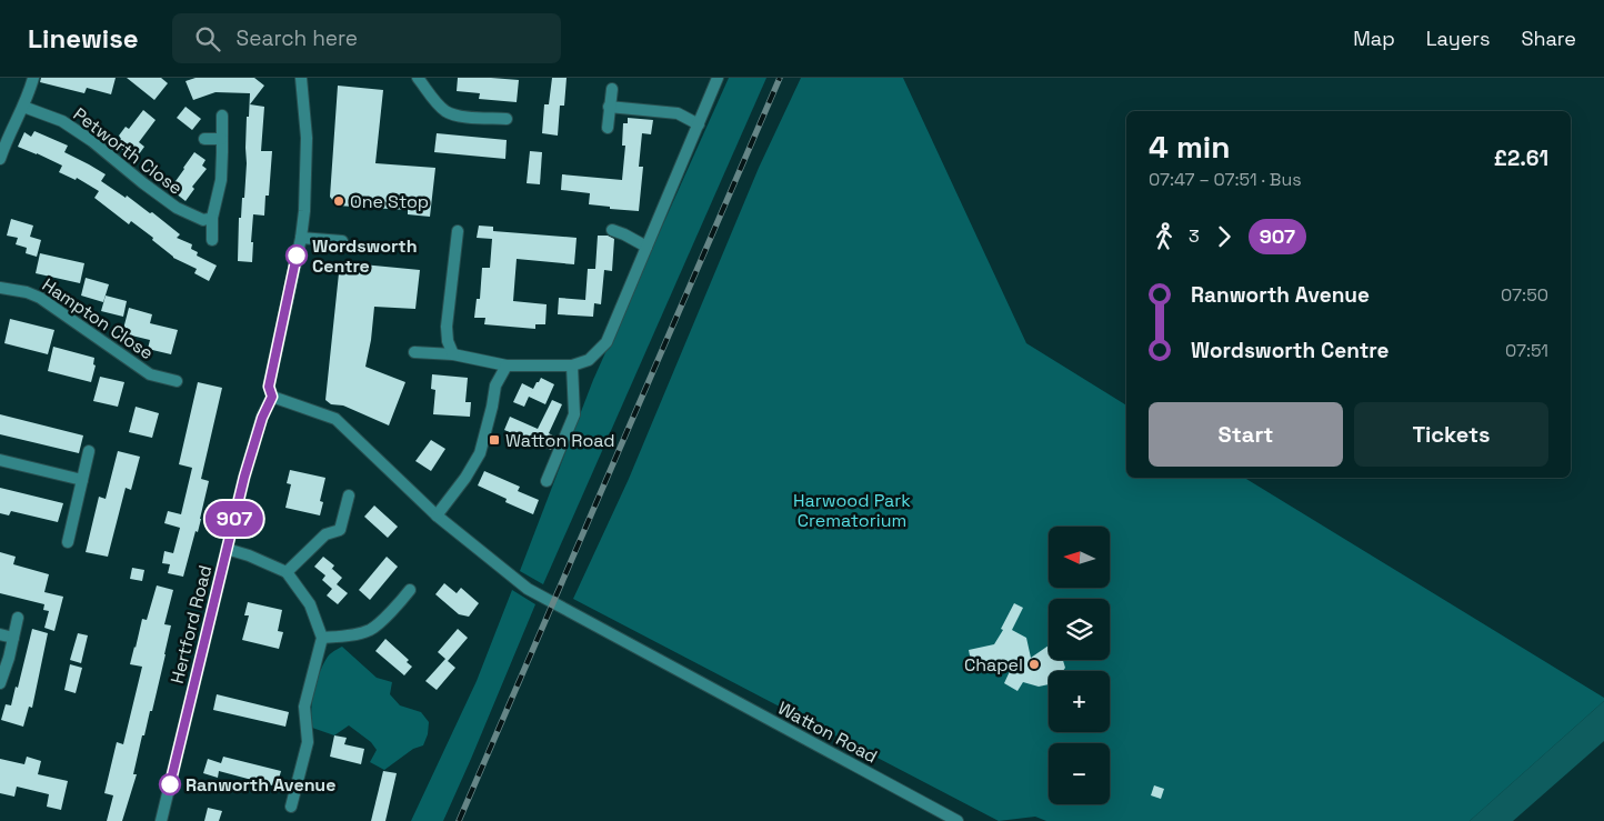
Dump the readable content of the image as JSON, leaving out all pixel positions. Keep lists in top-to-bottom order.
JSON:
{
  "streets": {
    "street": [
      "Petworth Close",
      "Hampton Close",
      "Hertford Road",
      "Watton Road"
    ]
  },
  "crossings": [
    ["Hertford Road", "Watton Road"]
  ],
  "parks": ["Harwood Park Crematorium"],
  "places": {
    "other": [
      "One Stop",
      "Wordsworth Centre",
      "Chapel",
      "Ranworth Avenue"
    ],
    "transit": ["Watton Road"]
  },
  "lines": ["bus line 907"],
  "north": "left",
  "page": {
    "header": "Linewise",
    "search": "Search here",
    "nav": ["Map", "Layers", "Share"],
    "on_map": "907",
    "heading": ["4 min", "07:47 – 07:51 · Bus", "£2.61"],
    "legs": ["3", "907"],
    "list": [
      {
        "name": "Ranworth Avenue",
        "value": "07:50"
      },
      {
        "name": "Wordsworth Centre",
        "value": "07:51"
      }
    ],
    "buttons": ["Start", "Tickets"],
    "map_buttons": ["+", "−"]
  }
}
